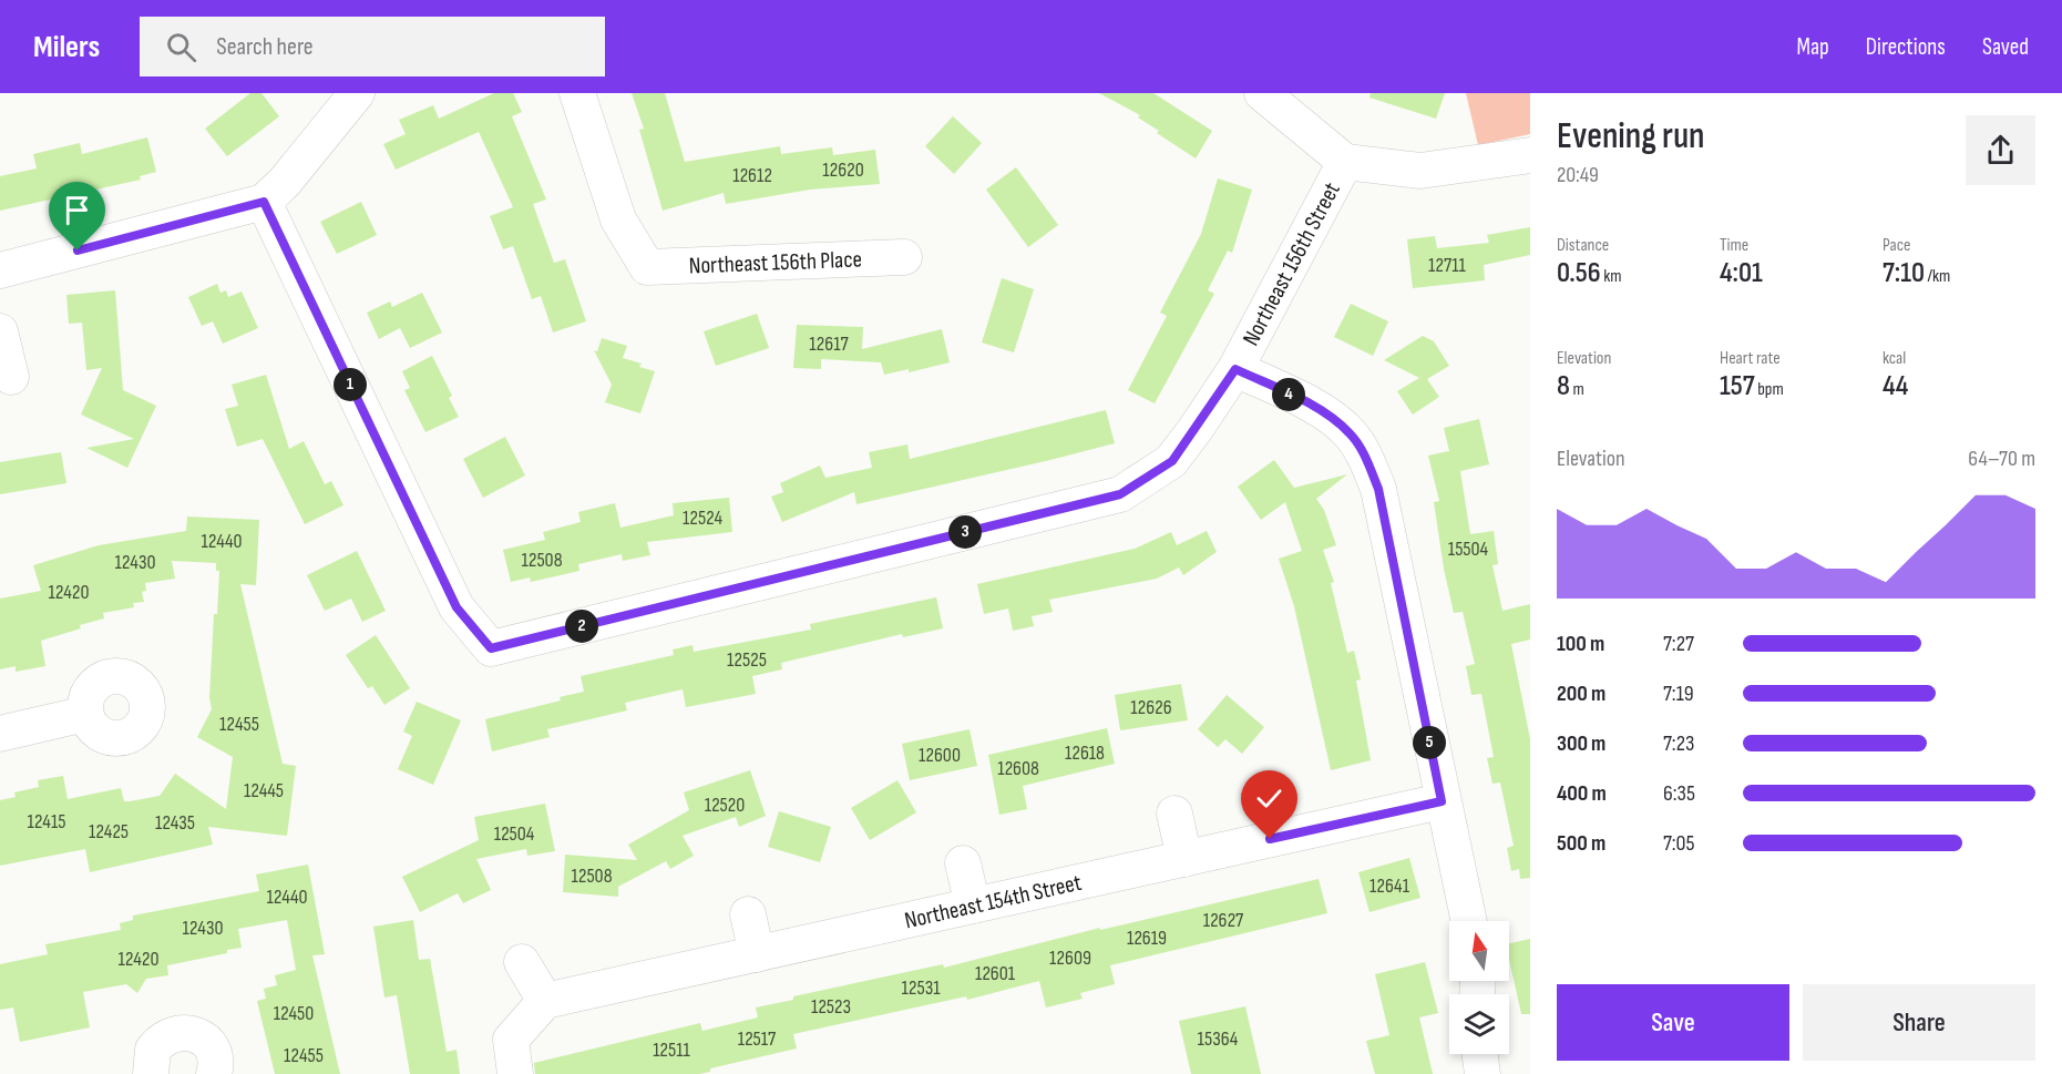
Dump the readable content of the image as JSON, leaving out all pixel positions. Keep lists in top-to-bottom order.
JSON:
{
  "streets": {
    "street": ["Northeast 156th Place", "Northeast 156th Street", "Northeast 154th Street"]
  },
  "house_numbers": [
    "12620",
    "12612",
    "12711",
    "12617",
    "12524",
    "12440",
    "15504",
    "12508",
    "12430",
    "12420",
    "12525",
    "12626",
    "12455",
    "12618",
    "12600",
    "12608",
    "12445",
    "12520",
    "12415",
    "12435",
    "12425",
    "12504",
    "12508",
    "12641",
    "12440",
    "12627",
    "12430",
    "12619",
    "12609",
    "12420",
    "12601",
    "12531",
    "12523",
    "12450",
    "12517",
    "15364",
    "12511",
    "12455"
  ],
  "north": "top",
  "page": {
    "header": "Milers",
    "search": "Search here",
    "nav": ["Map", "Directions", "Saved"],
    "heading": ["Evening run", "20:49"],
    "stats": [
      ["Distance", "0.56 km"],
      ["Time", "4:01"],
      ["Pace", "7:10 /km"],
      ["Elevation", "8 m"],
      ["Heart rate", "157 bpm"],
      ["kcal", "44"]
    ],
    "pins": [
      "1",
      "4",
      "3",
      "2",
      "5"
    ],
    "chart": ["Elevation", "64–70 m"],
    "list": [
      {
        "name": "100 m",
        "note": "7:27"
      },
      {
        "name": "200 m",
        "note": "7:19"
      },
      {
        "name": "300 m",
        "note": "7:23"
      },
      {
        "name": "400 m",
        "note": "6:35"
      },
      {
        "name": "500 m",
        "note": "7:05"
      }
    ],
    "buttons": ["Save", "Share"]
  }
}
